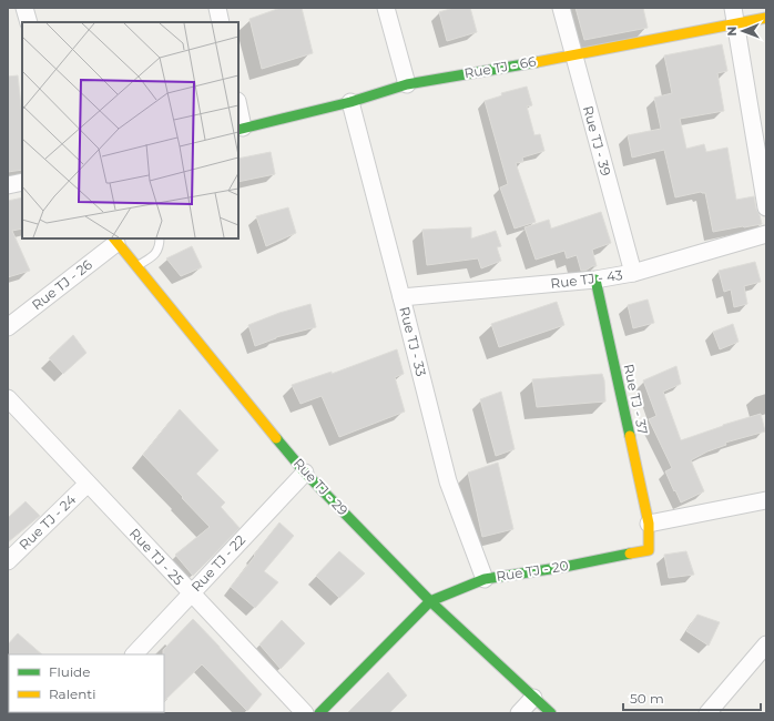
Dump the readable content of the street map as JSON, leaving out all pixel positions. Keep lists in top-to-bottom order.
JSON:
{
  "streets": {
    "street": [
      "Rue TJ - 66",
      "Rue TJ - 39",
      "Rue TJ - 43",
      "Rue TJ - 26",
      "Rue TJ - 33",
      "Rue TJ - 37",
      "Rue TJ - 29",
      "Rue TJ - 24",
      "Rue TJ - 25",
      "Rue TJ - 22",
      "Rue TJ - 20"
    ]
  },
  "crossings": [
    ["Rue TJ - 66", "Rue TJ - 39"],
    ["Rue TJ - 66", "Rue TJ - 33"],
    ["Rue TJ - 39", "Rue TJ - 43"],
    ["Rue TJ - 43", "Rue TJ - 33"],
    ["Rue TJ - 43", "Rue TJ - 37"],
    ["Rue TJ - 26", "Rue TJ - 29"],
    ["Rue TJ - 33", "Rue TJ - 20"],
    ["Rue TJ - 37", "Rue TJ - 20"],
    ["Rue TJ - 29", "Rue TJ - 22"],
    ["Rue TJ - 29", "Rue TJ - 20"],
    ["Rue TJ - 24", "Rue TJ - 25"],
    ["Rue TJ - 25", "Rue TJ - 22"]
  ],
  "legend": ["Fluide", "Ralenti"],
  "scale_bar": "50 m",
  "north": "left"
}
